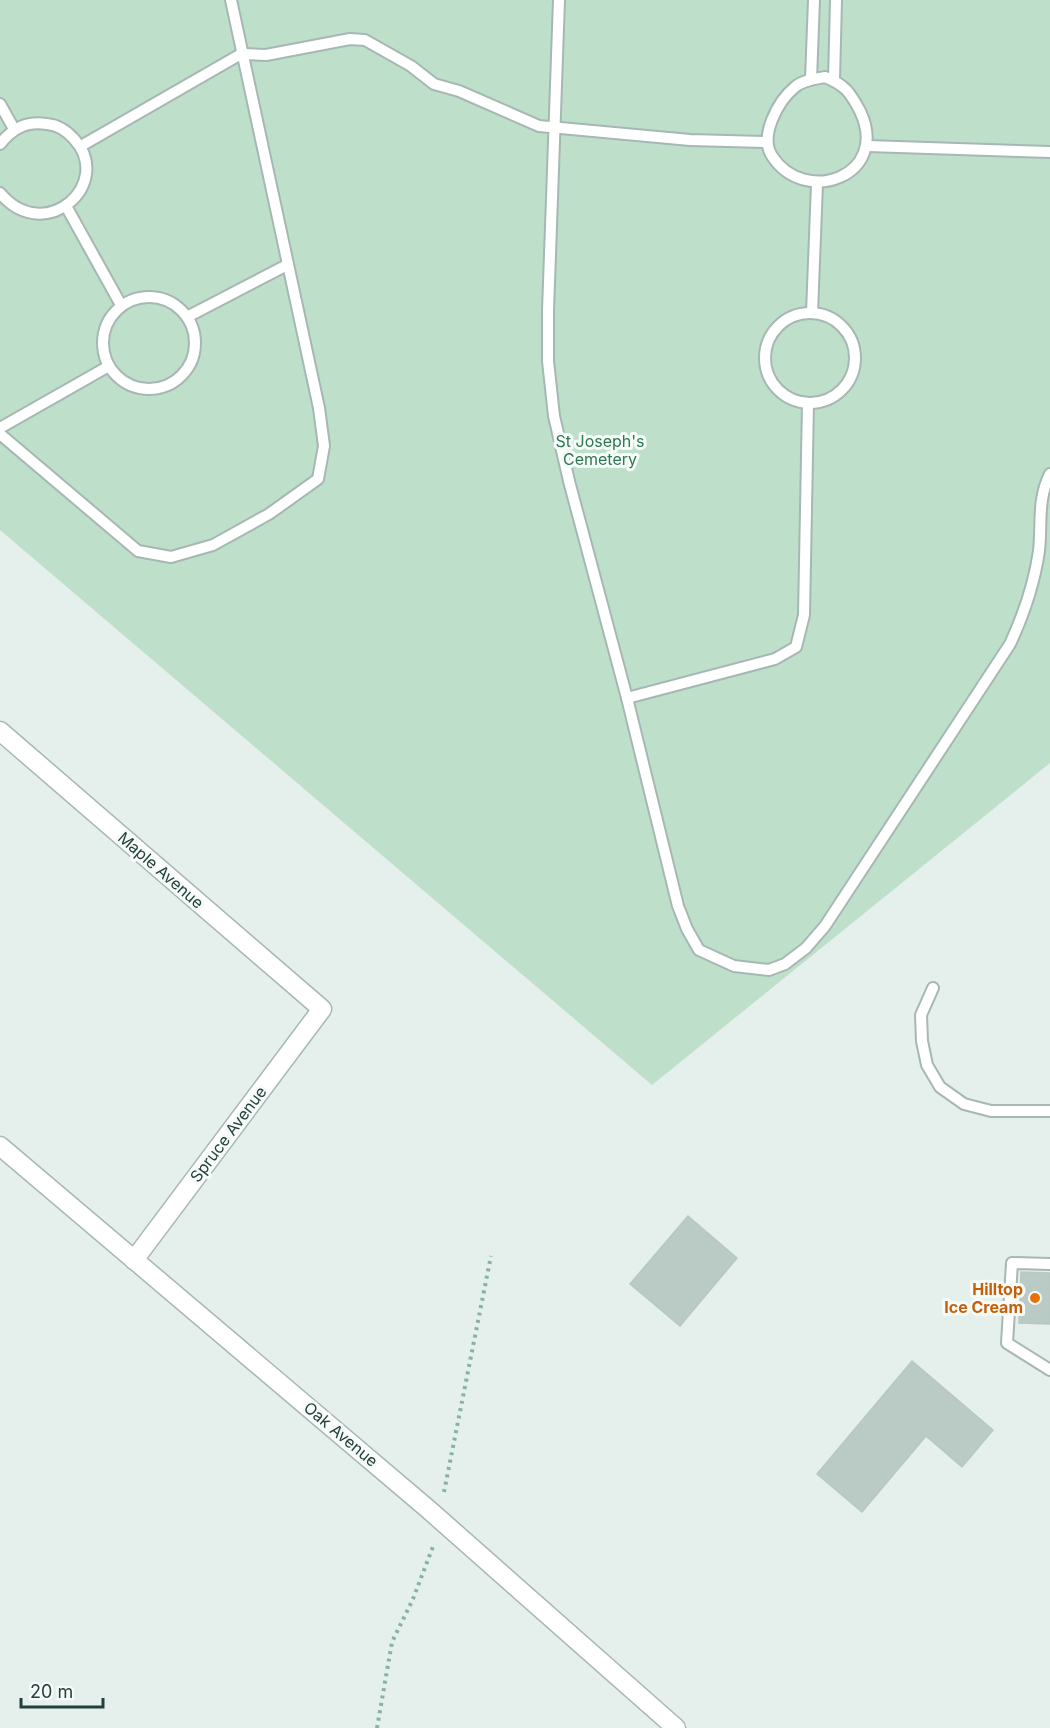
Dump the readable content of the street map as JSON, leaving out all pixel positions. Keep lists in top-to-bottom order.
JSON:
{
  "streets": {
    "street": ["Maple Avenue", "Spruce Avenue", "Oak Avenue"]
  },
  "crossings": [
    ["Maple Avenue", "Spruce Avenue"],
    ["Spruce Avenue", "Oak Avenue"]
  ],
  "parks": ["St Joseph's Cemetery"],
  "places": ["Hilltop Ice Cream"],
  "scale_bar": "20 m"
}
